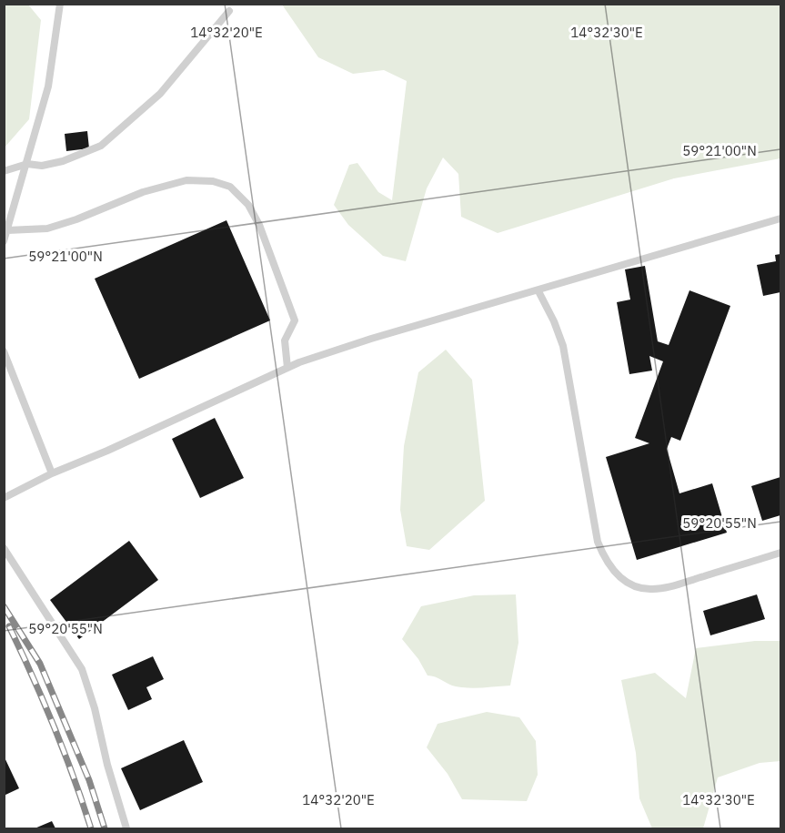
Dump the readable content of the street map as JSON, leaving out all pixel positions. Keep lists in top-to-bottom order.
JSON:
{
  "coordinates": [
    "14°32'20\"E",
    "14°32'30\"E",
    "59°21'00\"N",
    "59°20'55\"N"
  ]
}
